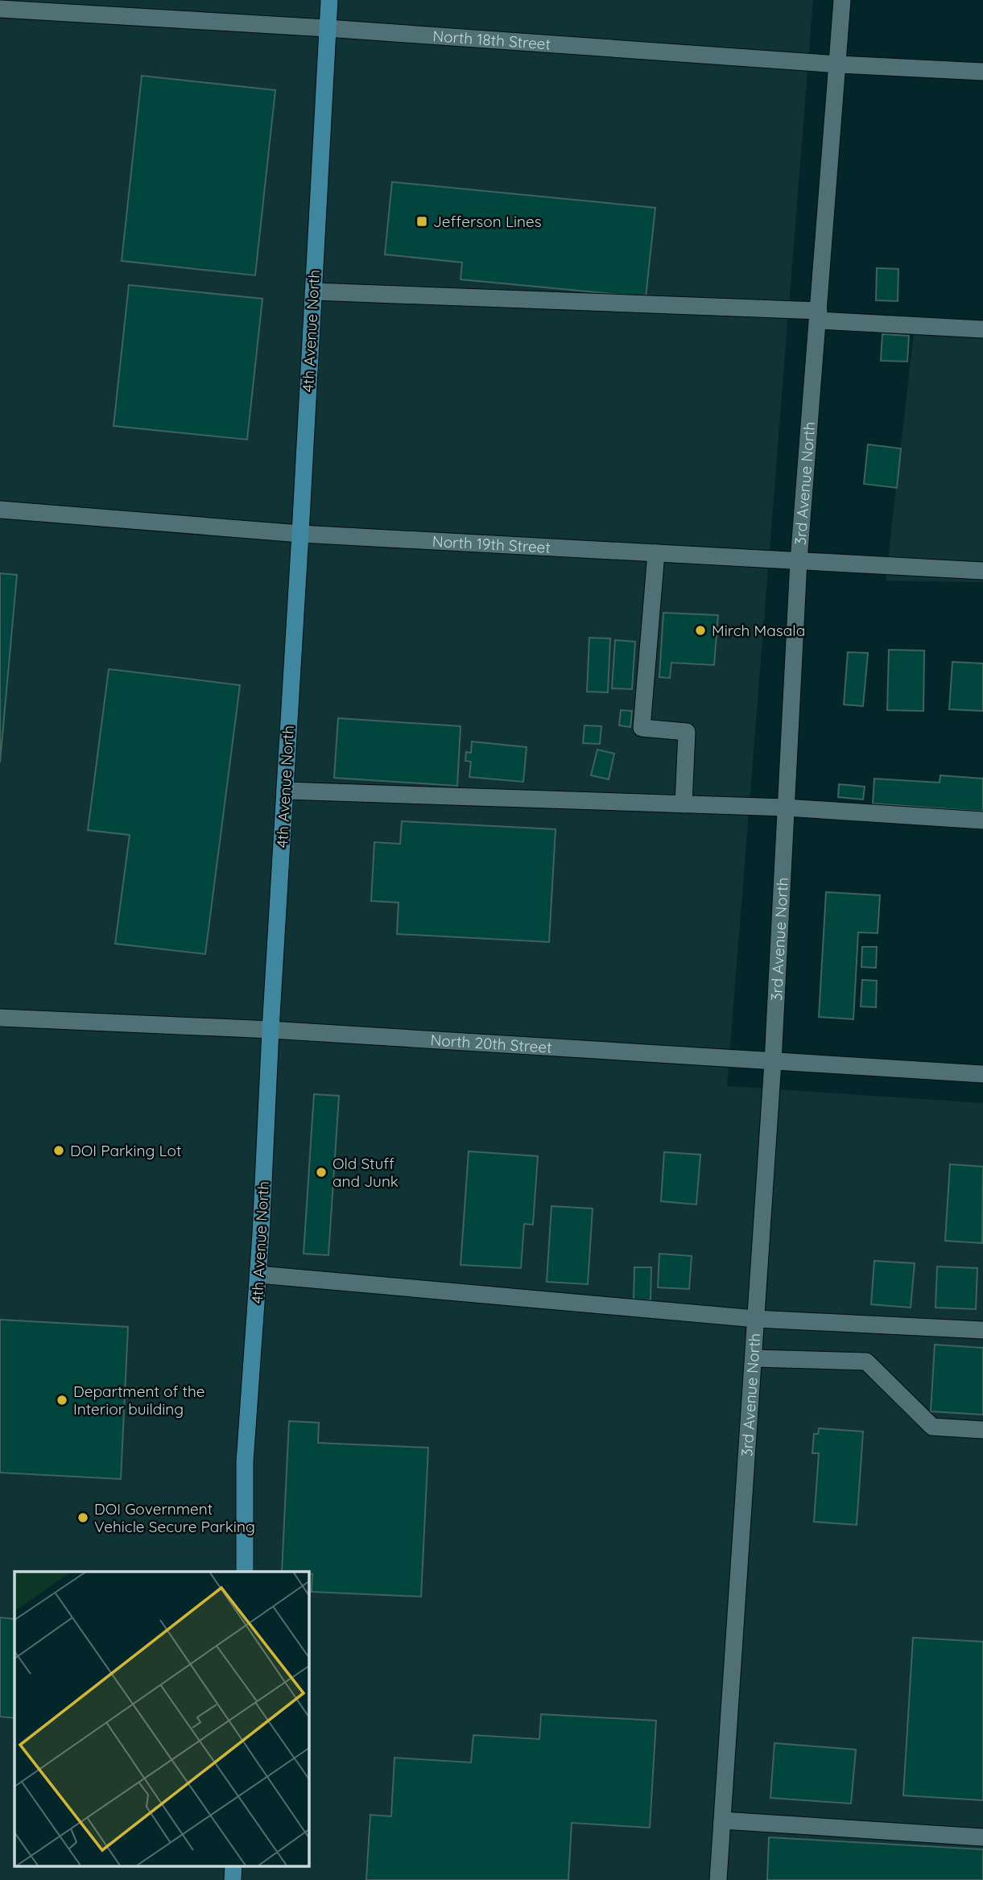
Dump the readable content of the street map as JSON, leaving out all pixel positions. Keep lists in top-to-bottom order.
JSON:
{
  "streets": {
    "main road": ["4th Avenue North"],
    "street": [
      "North 18th Street",
      "3rd Avenue North",
      "North 19th Street",
      "North 20th Street"
    ]
  },
  "crossings": [
    ["North 18th Street", "4th Avenue North"],
    ["North 18th Street", "3rd Avenue North"],
    ["4th Avenue North", "North 19th Street"],
    ["4th Avenue North", "North 20th Street"],
    ["3rd Avenue North", "North 19th Street"],
    ["3rd Avenue North", "North 20th Street"]
  ],
  "places": {
    "transit": ["Jefferson Lines"],
    "other": [
      "Mirch Masala",
      "DOI Parking Lot",
      "Old Stuff and Junk",
      "Department of the Interior building",
      "DOI Government Vehicle Secure Parking"
    ]
  }
}
